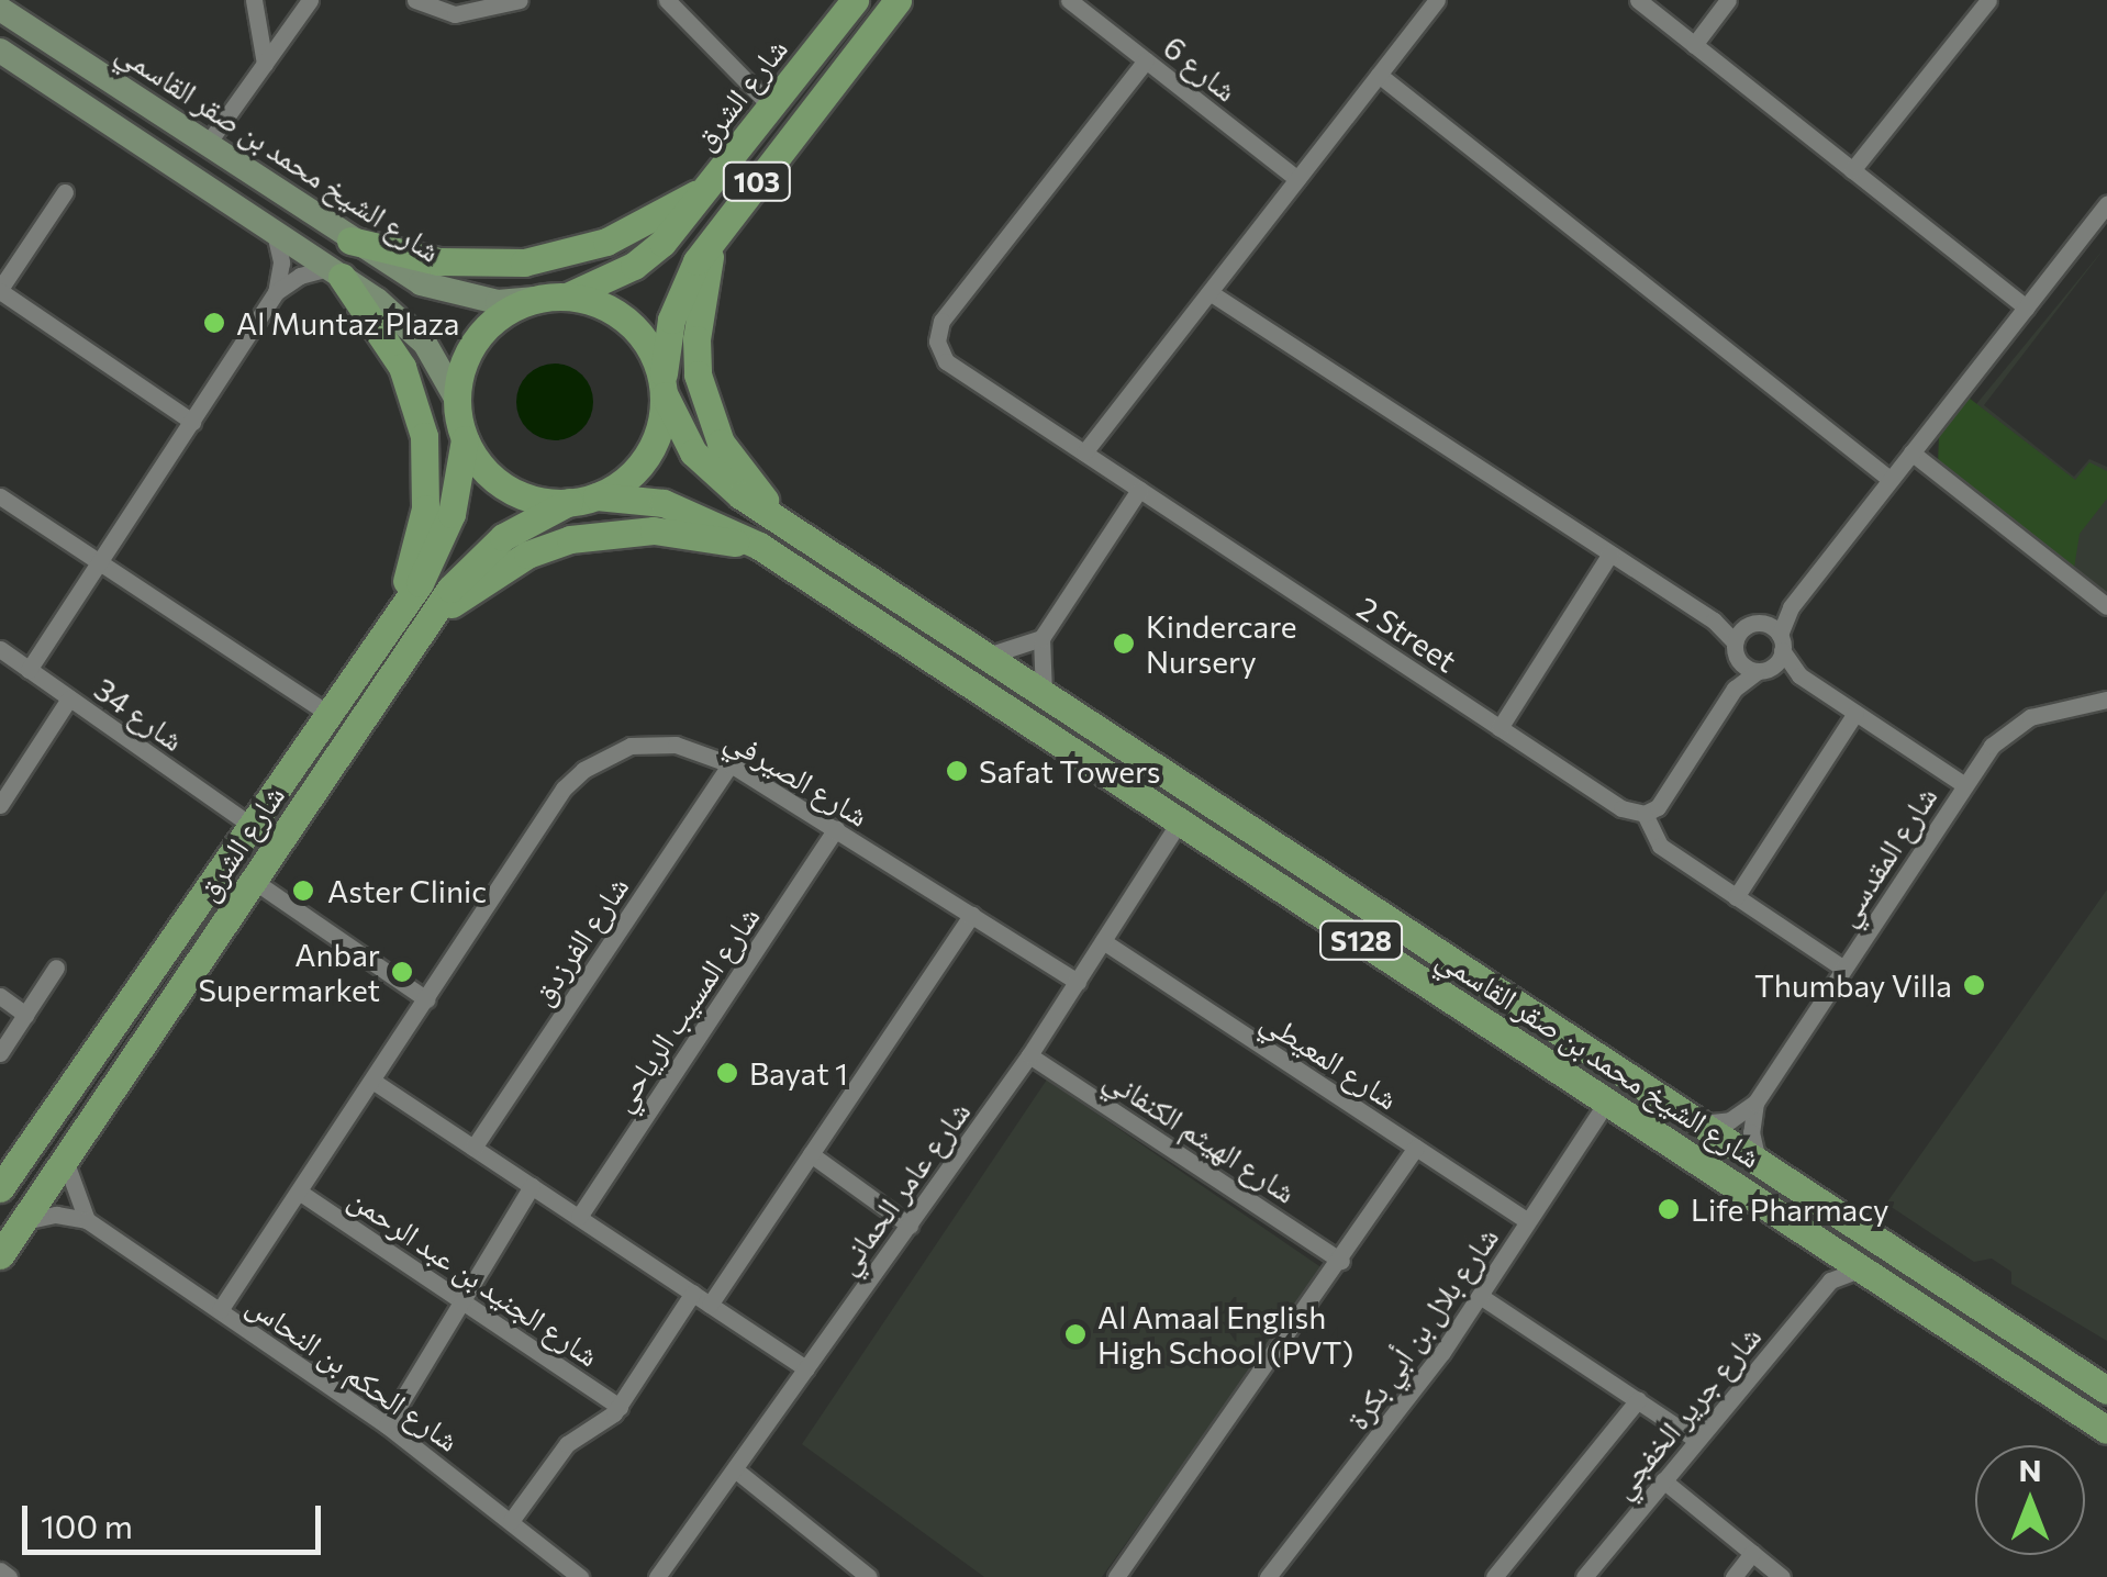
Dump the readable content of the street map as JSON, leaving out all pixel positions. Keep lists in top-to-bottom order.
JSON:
{
  "streets": {
    "main road": [
      "شارع الشرق",
      "شارع الشيخ محمد بن صقر القاسمي",
      "103",
      "S128"
    ],
    "street": [
      "شارع 6",
      "2 Street",
      "شارع 34",
      "شارع الصيرفي",
      "شارع المقدسي",
      "شارع الفرزدق",
      "شارع المسيب الرياحي",
      "شارع المعيطي",
      "شارع الهيثم الكنفاني",
      "شارع عامر الحماني",
      "شارع الجنيد بن عبد الرحمن",
      "شارع بلال بن أبي بكرة",
      "شارع الحكم بن النحاس",
      "شارع جرير الخفجي"
    ]
  },
  "crossings": [
    ["شارع 6", "2 Street"],
    ["شارع الشرق", "شارع الشيخ محمد بن صقر القاسمي"],
    ["شارع الشرق", "103"],
    ["شارع الشرق", "شارع 34"],
    ["شارع الشيخ محمد بن صقر القاسمي", "103"],
    ["شارع الشيخ محمد بن صقر القاسمي", "شارع عامر الحماني"],
    ["شارع الشيخ محمد بن صقر القاسمي", "شارع بلال بن أبي بكرة"],
    ["شارع الشيخ محمد بن صقر القاسمي", "شارع جرير الخفجي"],
    ["شارع الصيرفي", "شارع الفرزدق"],
    ["شارع الصيرفي", "شارع المسيب الرياحي"],
    ["شارع الصيرفي", "شارع عامر الحماني"],
    ["شارع الصيرفي", "شارع الجنيد بن عبد الرحمن"],
    ["شارع الصيرفي", "شارع الحكم بن النحاس"],
    ["شارع المعيطي", "شارع عامر الحماني"],
    ["شارع المعيطي", "شارع بلال بن أبي بكرة"],
    ["شارع الهيثم الكنفاني", "شارع عامر الحماني"]
  ],
  "places": [
    "Al Muntaz Plaza",
    "Kindercare Nursery",
    "Safat Towers",
    "Aster Clinic",
    "Anbar Supermarket",
    "Thumbay Villa",
    "Bayat 1",
    "Life Pharmacy",
    "Al Amaal English High School (PVT)"
  ],
  "scale_bar": "100 m",
  "north": "top"
}
